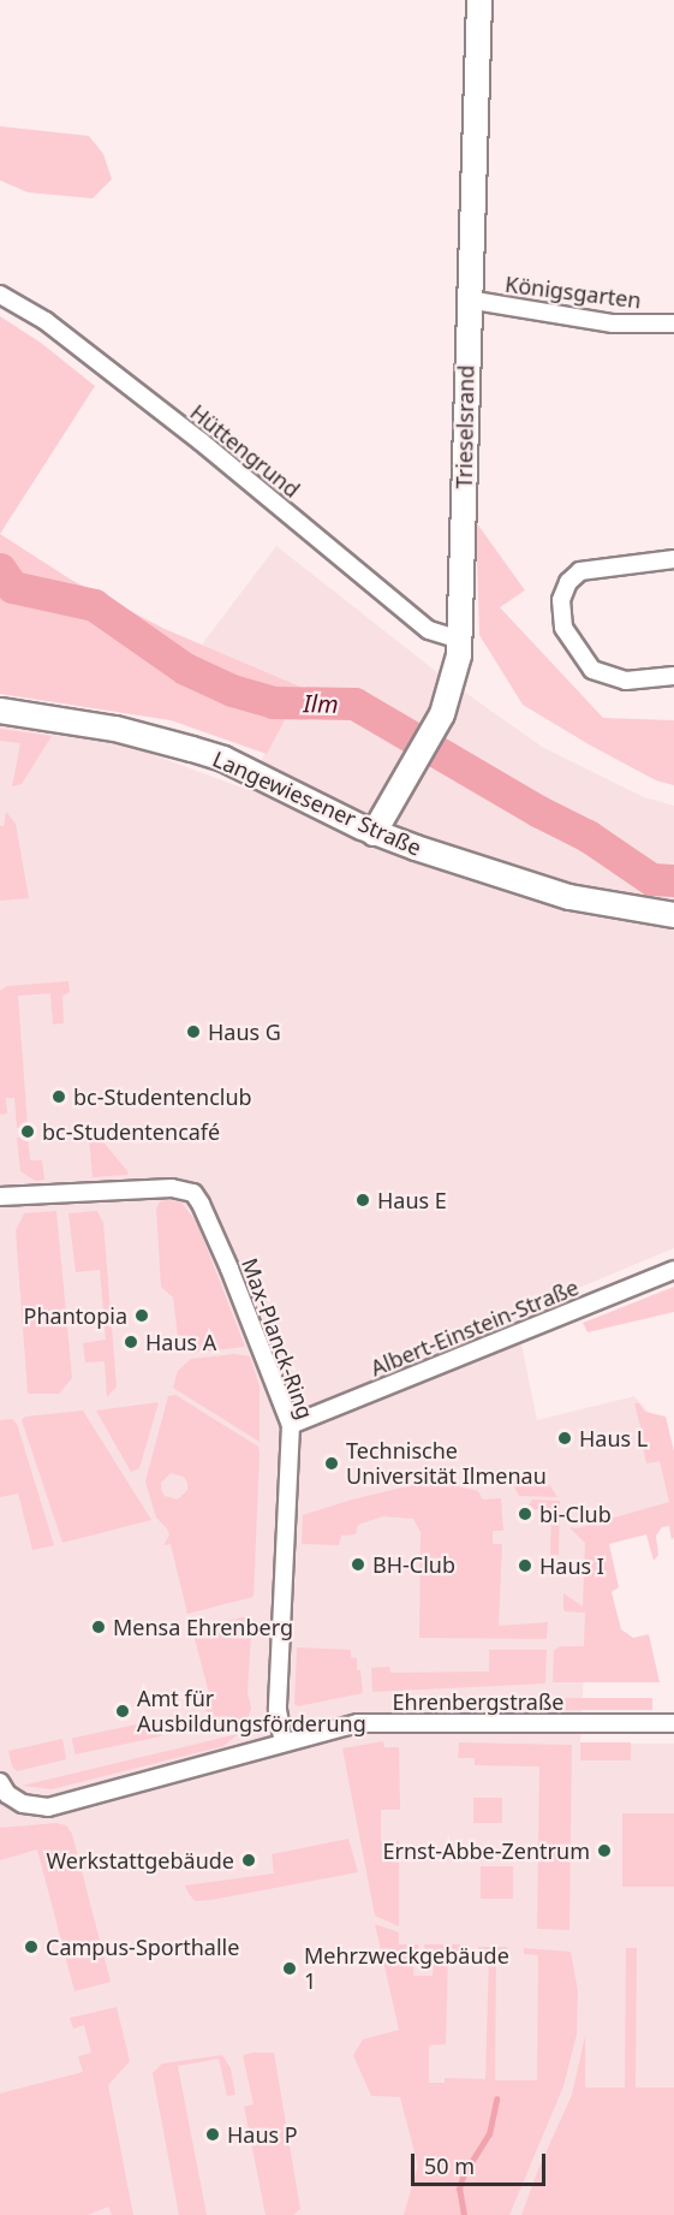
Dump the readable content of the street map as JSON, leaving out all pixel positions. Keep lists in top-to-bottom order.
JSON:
{
  "streets": {
    "street": [
      "Königsgarten",
      "Trieselsrand",
      "Hüttengrund",
      "Langewiesener Straße",
      "Albert-Einstein-Straße",
      "Max-Planck-Ring",
      "Ehrenbergstraße"
    ]
  },
  "crossings": [
    ["Königsgarten", "Trieselsrand"],
    ["Trieselsrand", "Hüttengrund"],
    ["Trieselsrand", "Langewiesener Straße"],
    ["Albert-Einstein-Straße", "Max-Planck-Ring"],
    ["Max-Planck-Ring", "Ehrenbergstraße"]
  ],
  "water": ["Ilm"],
  "places": [
    "Haus G",
    "bc-Studentenclub",
    "bc-Studentencafé",
    "Haus E",
    "Phantopia",
    "Haus A",
    "Haus L",
    "Technische Universität Ilmenau",
    "bi-Club",
    "BH-Club",
    "Haus I",
    "Mensa Ehrenberg",
    "Amt für Ausbildungsförderung",
    "Ernst-Abbe-Zentrum",
    "Werkstattgebäude",
    "Campus-Sporthalle",
    "Mehrzweckgebäude 1",
    "Haus P"
  ],
  "scale_bar": "50 m"
}
